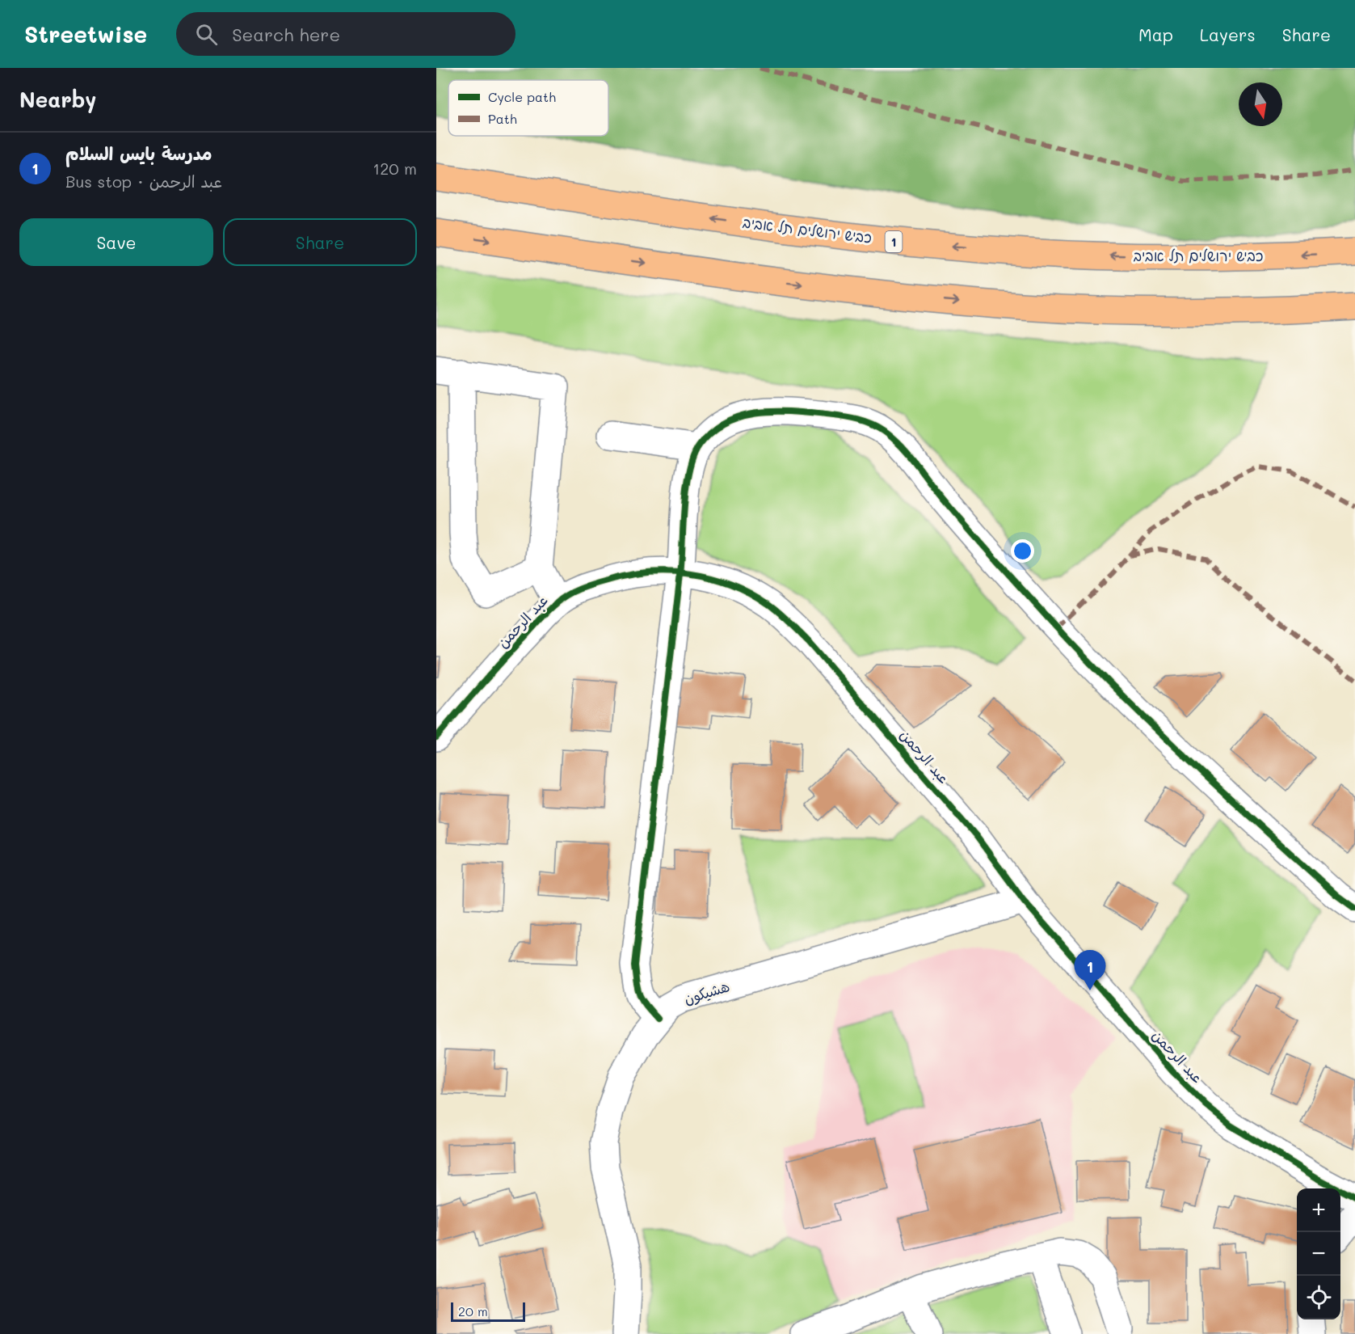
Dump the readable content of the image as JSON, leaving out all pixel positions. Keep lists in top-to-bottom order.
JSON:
{
  "streets": {
    "highway": ["כביש ירושלים תל אביב", "1"],
    "street": ["عبد الرحمن", "هشيكون"]
  },
  "crossings": [
    ["عبد الرحمن", "هشيكون"]
  ],
  "legend": ["Cycle path", "Path"],
  "scale_bar": "20 m",
  "north": "bottom",
  "page": {
    "header": "Streetwise",
    "search": "Search here",
    "nav": ["Map", "Layers", "Share"],
    "heading": "Nearby",
    "list": [
      {
        "mark": "1",
        "name": "مدرسة بايس السلام",
        "note": "Bus stop · عبد الرحمن",
        "value": "120 m"
      }
    ],
    "buttons": ["Save", "Share"],
    "pins": "1",
    "map_buttons": ["+", "−"],
    "scale": "20 m"
  }
}
